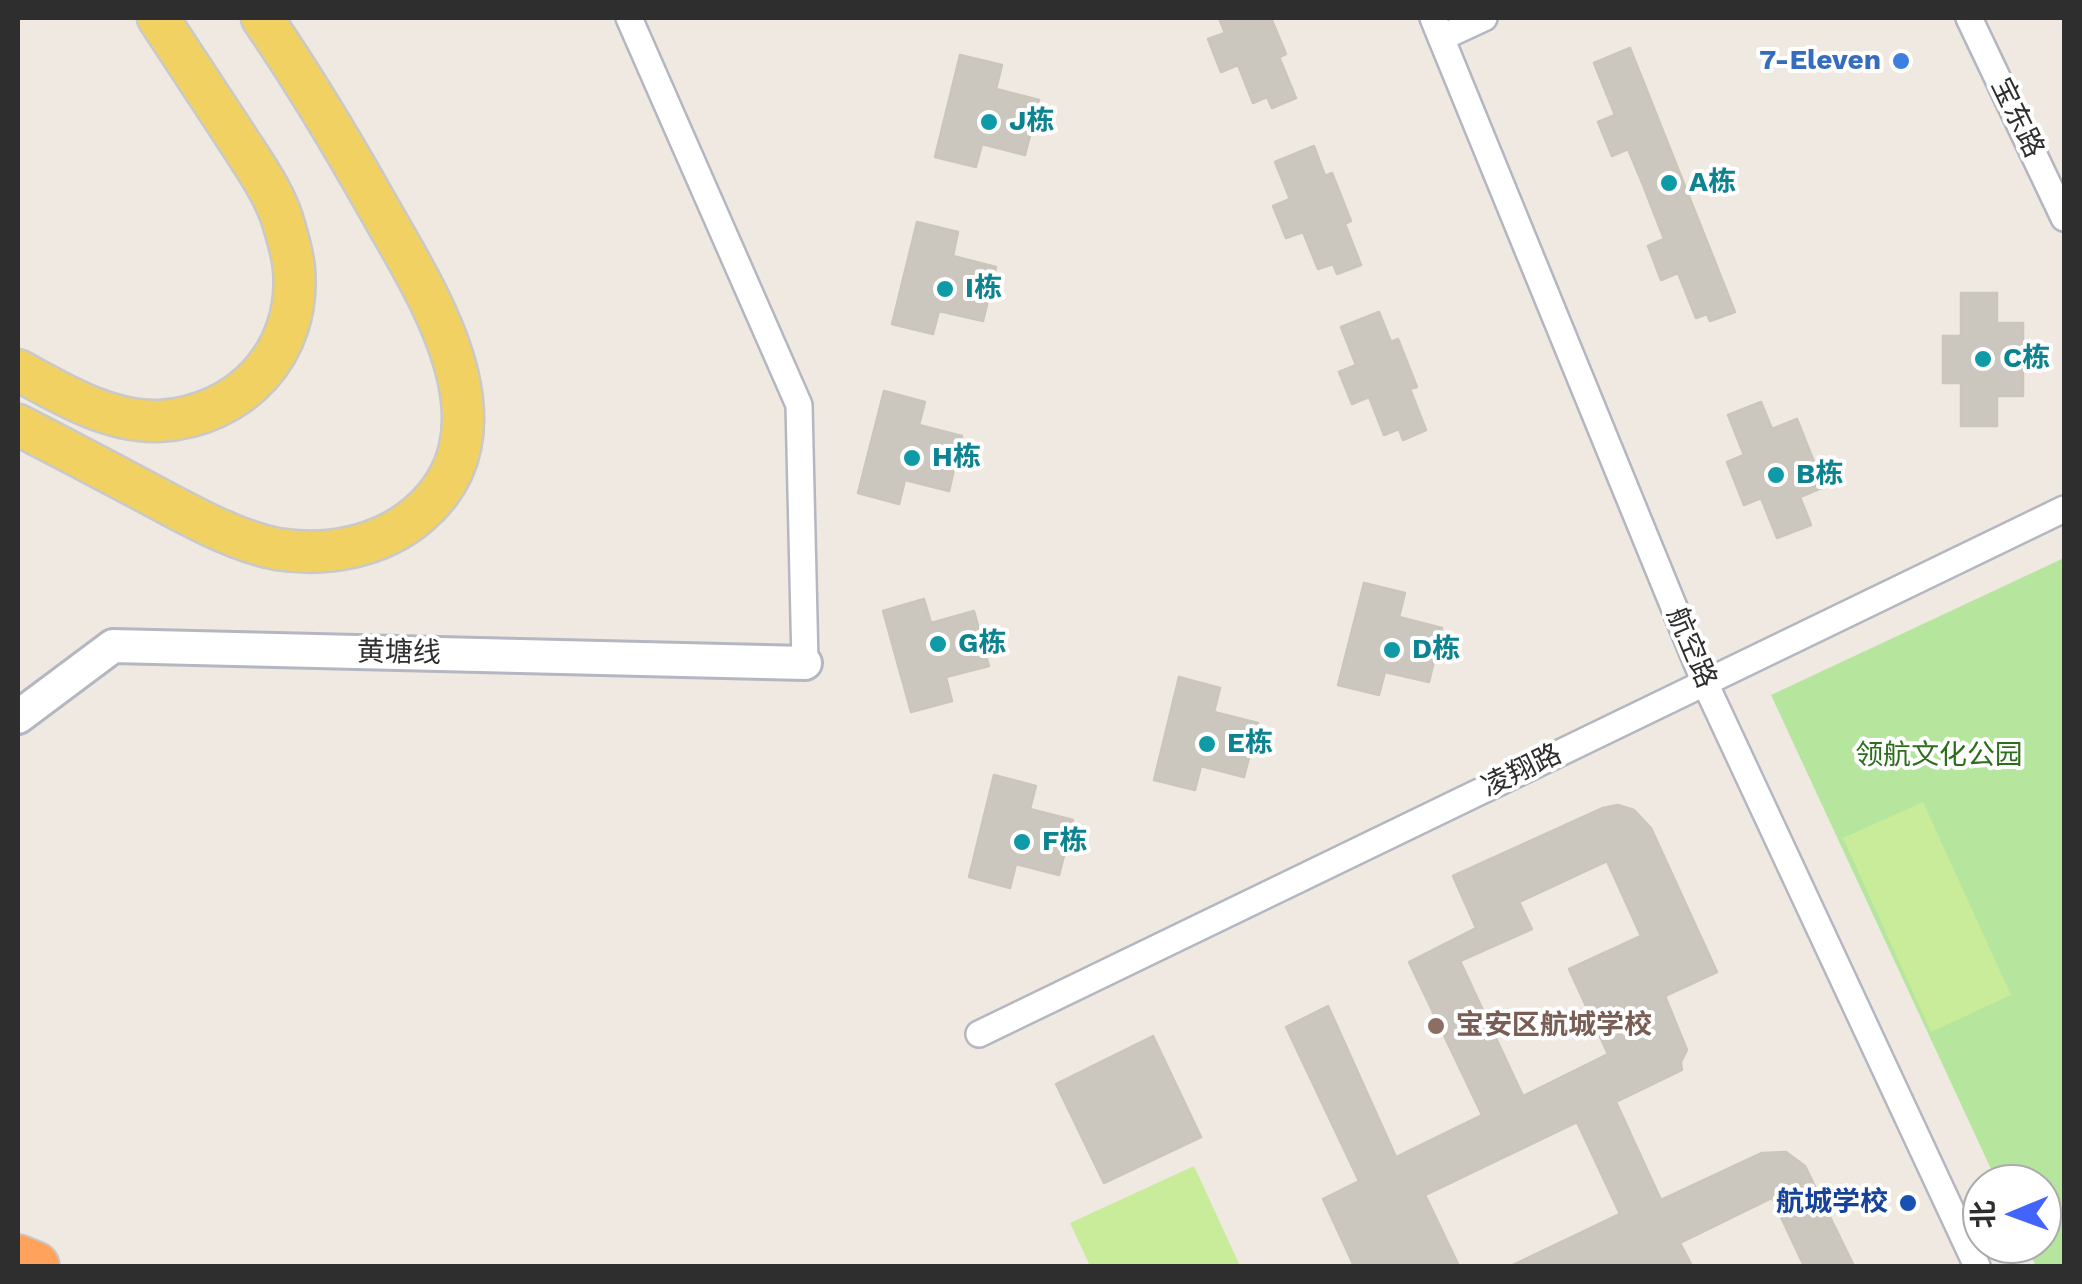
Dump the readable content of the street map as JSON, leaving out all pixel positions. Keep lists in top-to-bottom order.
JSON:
{
  "streets": {
    "street": [
      "宝东路",
      "航空路",
      "黄塘线",
      "凌翔路"
    ]
  },
  "crossings": [
    ["航空路", "凌翔路"]
  ],
  "parks": ["领航文化公园"],
  "places": [
    "7-Eleven",
    "J栋",
    "A栋",
    "I栋",
    "C栋",
    "H栋",
    "B栋",
    "G栋",
    "D栋",
    "E栋",
    "F栋",
    "宝安区航城学校",
    "航城学校"
  ],
  "north": "left"
}
